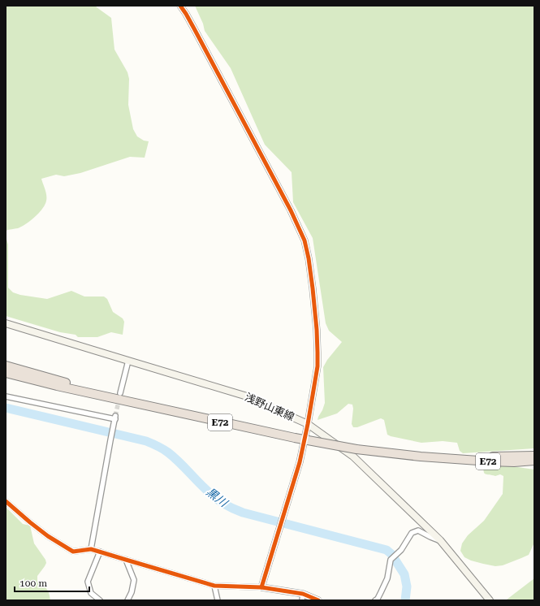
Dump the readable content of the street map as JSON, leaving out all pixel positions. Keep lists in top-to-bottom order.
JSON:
{
  "streets": {
    "highway": ["E72"],
    "main road": ["浅野山東線"]
  },
  "water": ["黒川"],
  "scale_bar": "100 m"
}
